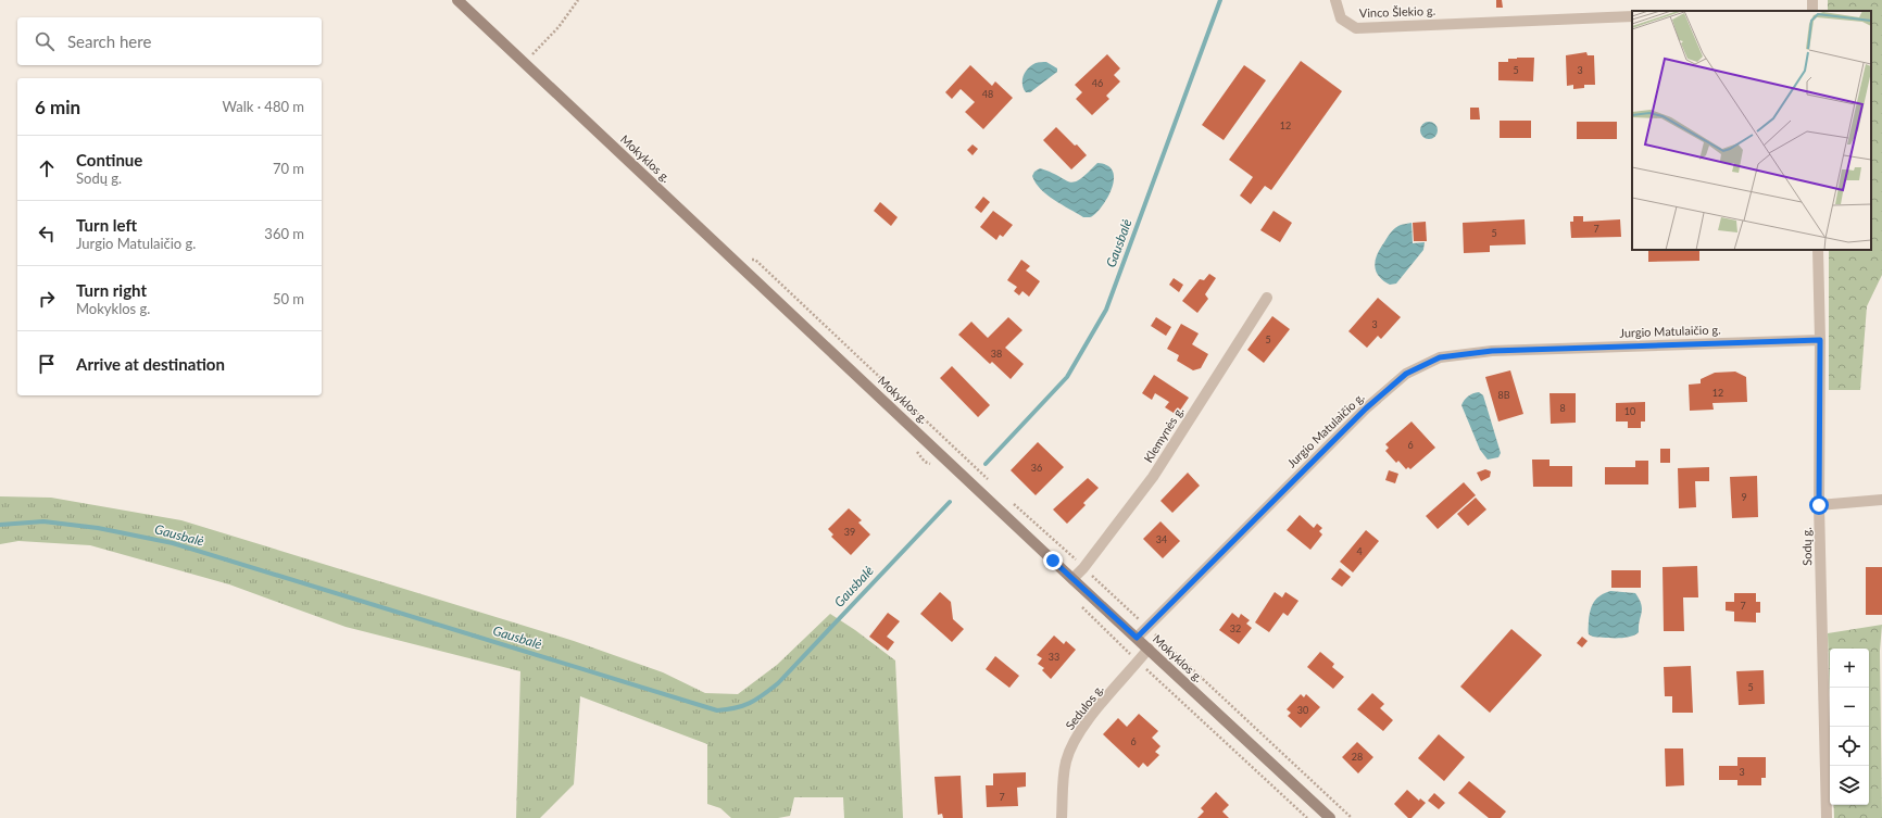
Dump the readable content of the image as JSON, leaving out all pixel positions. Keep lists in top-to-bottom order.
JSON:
{
  "streets": {
    "main road": ["Mokyklos g."],
    "street": [
      "Vinco Šlekio g.",
      "Jurgio Matulaičio g.",
      "Klemynės g.",
      "Sodų g.",
      "Sedulos g."
    ]
  },
  "crossings": [
    ["Mokyklos g.", "Jurgio Matulaičio g."],
    ["Mokyklos g.", "Klemynės g."],
    ["Mokyklos g.", "Sedulos g."],
    ["Jurgio Matulaičio g.", "Sodų g."]
  ],
  "water": ["Gausbalė"],
  "house_numbers": [
    "5",
    "3",
    "46",
    "48",
    "12",
    "7",
    "5",
    "3",
    "5",
    "38",
    "12",
    "8B",
    "8",
    "10",
    "6",
    "36",
    "9",
    "39",
    "34",
    "4",
    "7",
    "32",
    "33",
    "5",
    "30",
    "6",
    "28",
    "3",
    "7"
  ],
  "page": {
    "search": "Search here",
    "heading": ["6 min", "Walk · 480 m"],
    "list": [
      ["Continue", "Sodų g.", "70 m"],
      ["Turn left", "Jurgio Matulaičio g.", "360 m"],
      ["Turn right", "Mokyklos g.", "50 m"],
      "Arrive at destination"
    ],
    "map_buttons": ["+", "−"]
  }
}
